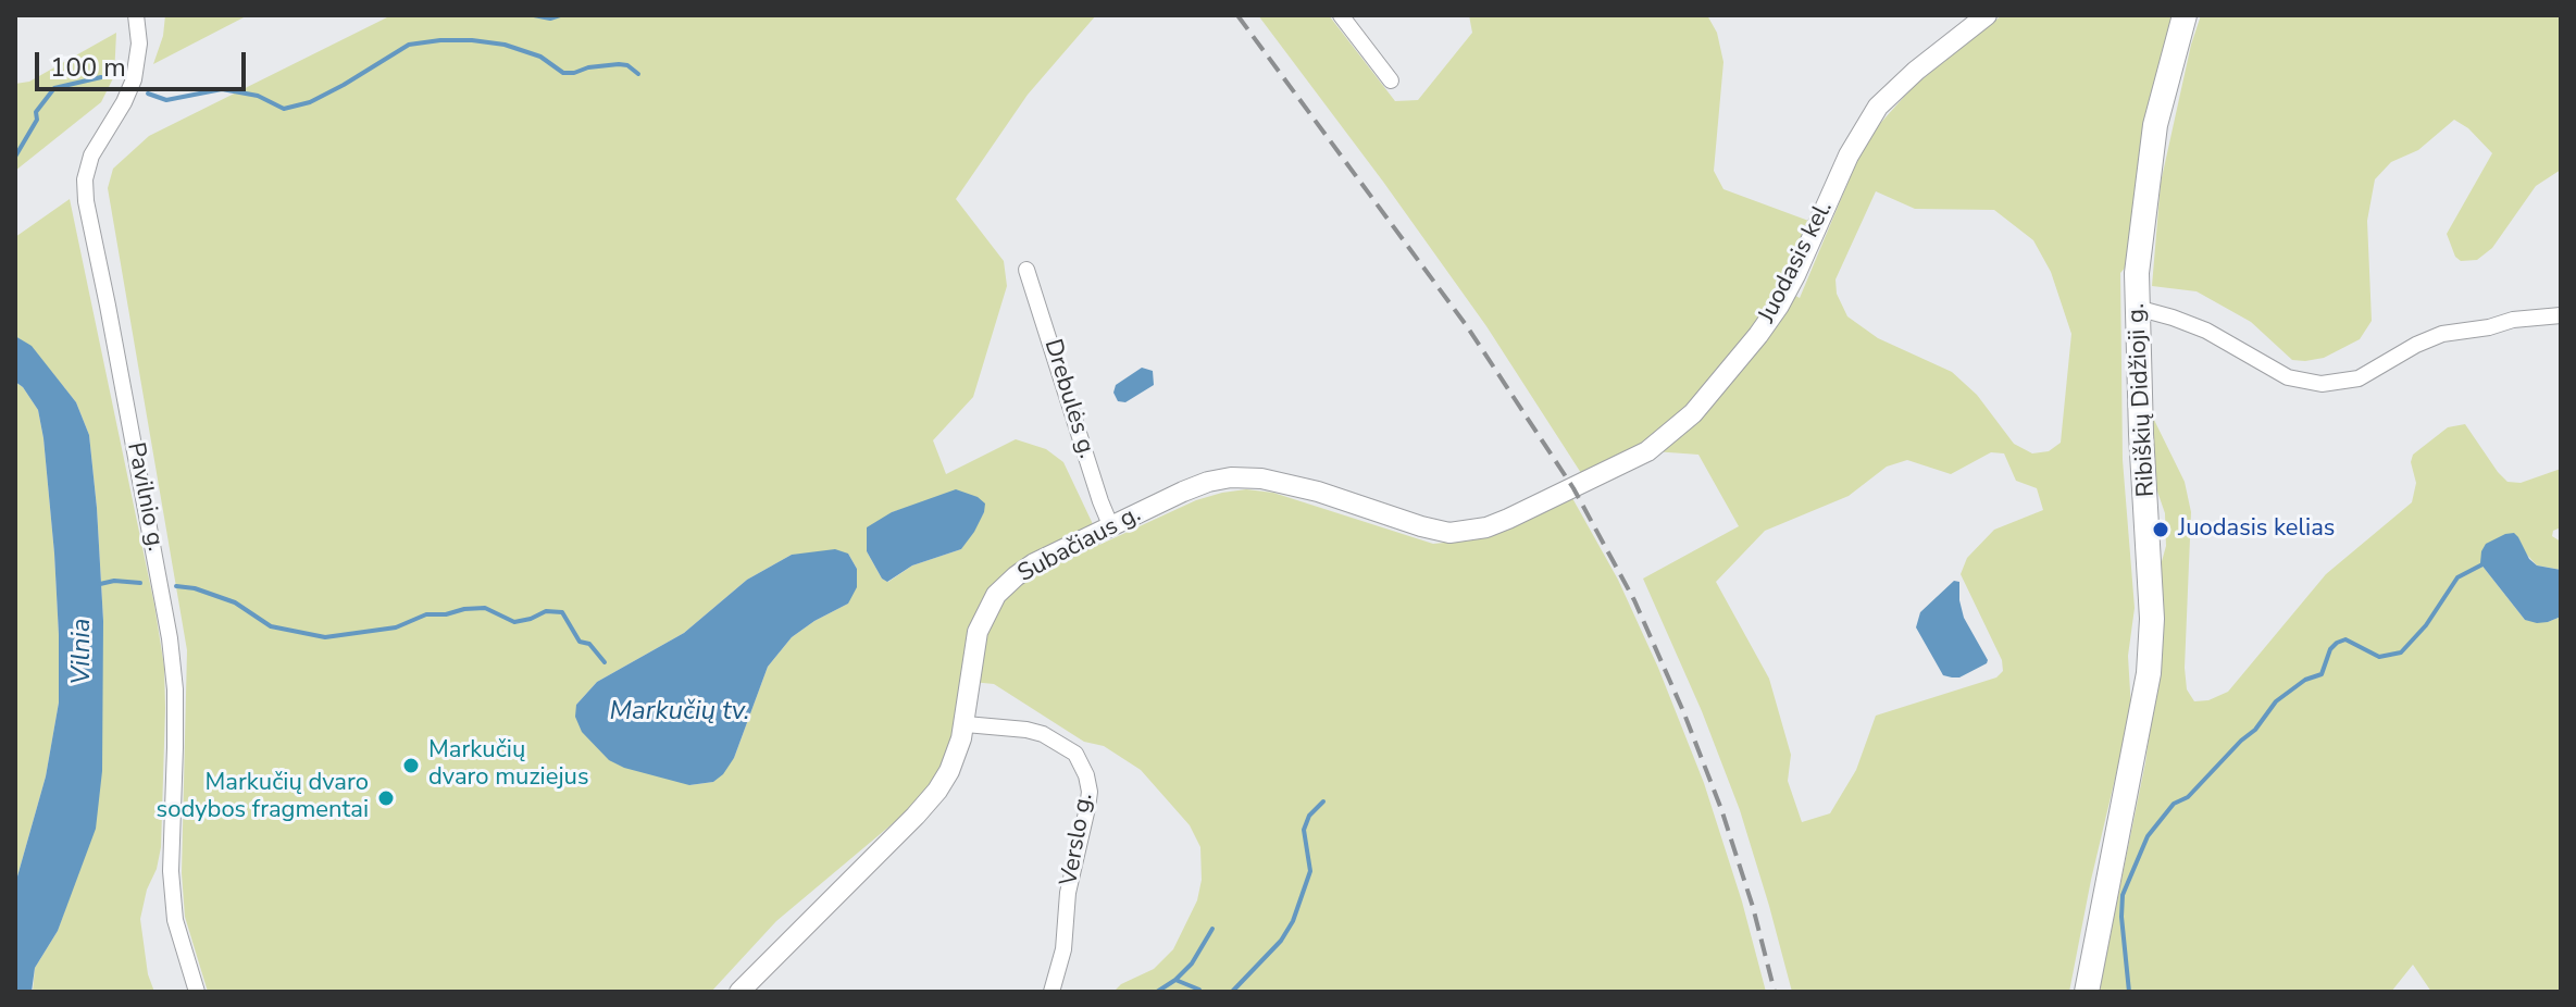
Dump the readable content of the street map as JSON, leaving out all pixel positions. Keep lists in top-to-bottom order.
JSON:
{
  "streets": {
    "main road": ["Ribiškių Didžioji g."],
    "street": [
      "Juodasis kel.",
      "Drebulės g.",
      "Pavilnio g.",
      "Subačiaus g.",
      "Verslo g."
    ]
  },
  "crossings": [
    ["Juodasis kel.", "Subačiaus g."],
    ["Drebulės g.", "Subačiaus g."],
    ["Subačiaus g.", "Verslo g."]
  ],
  "water": ["Vilnia", "Markučių tv."],
  "places": ["Juodasis kelias", "Markučių dvaro muziejus", "Markučių dvaro sodybos fragmentai"],
  "scale_bar": "100 m"
}
